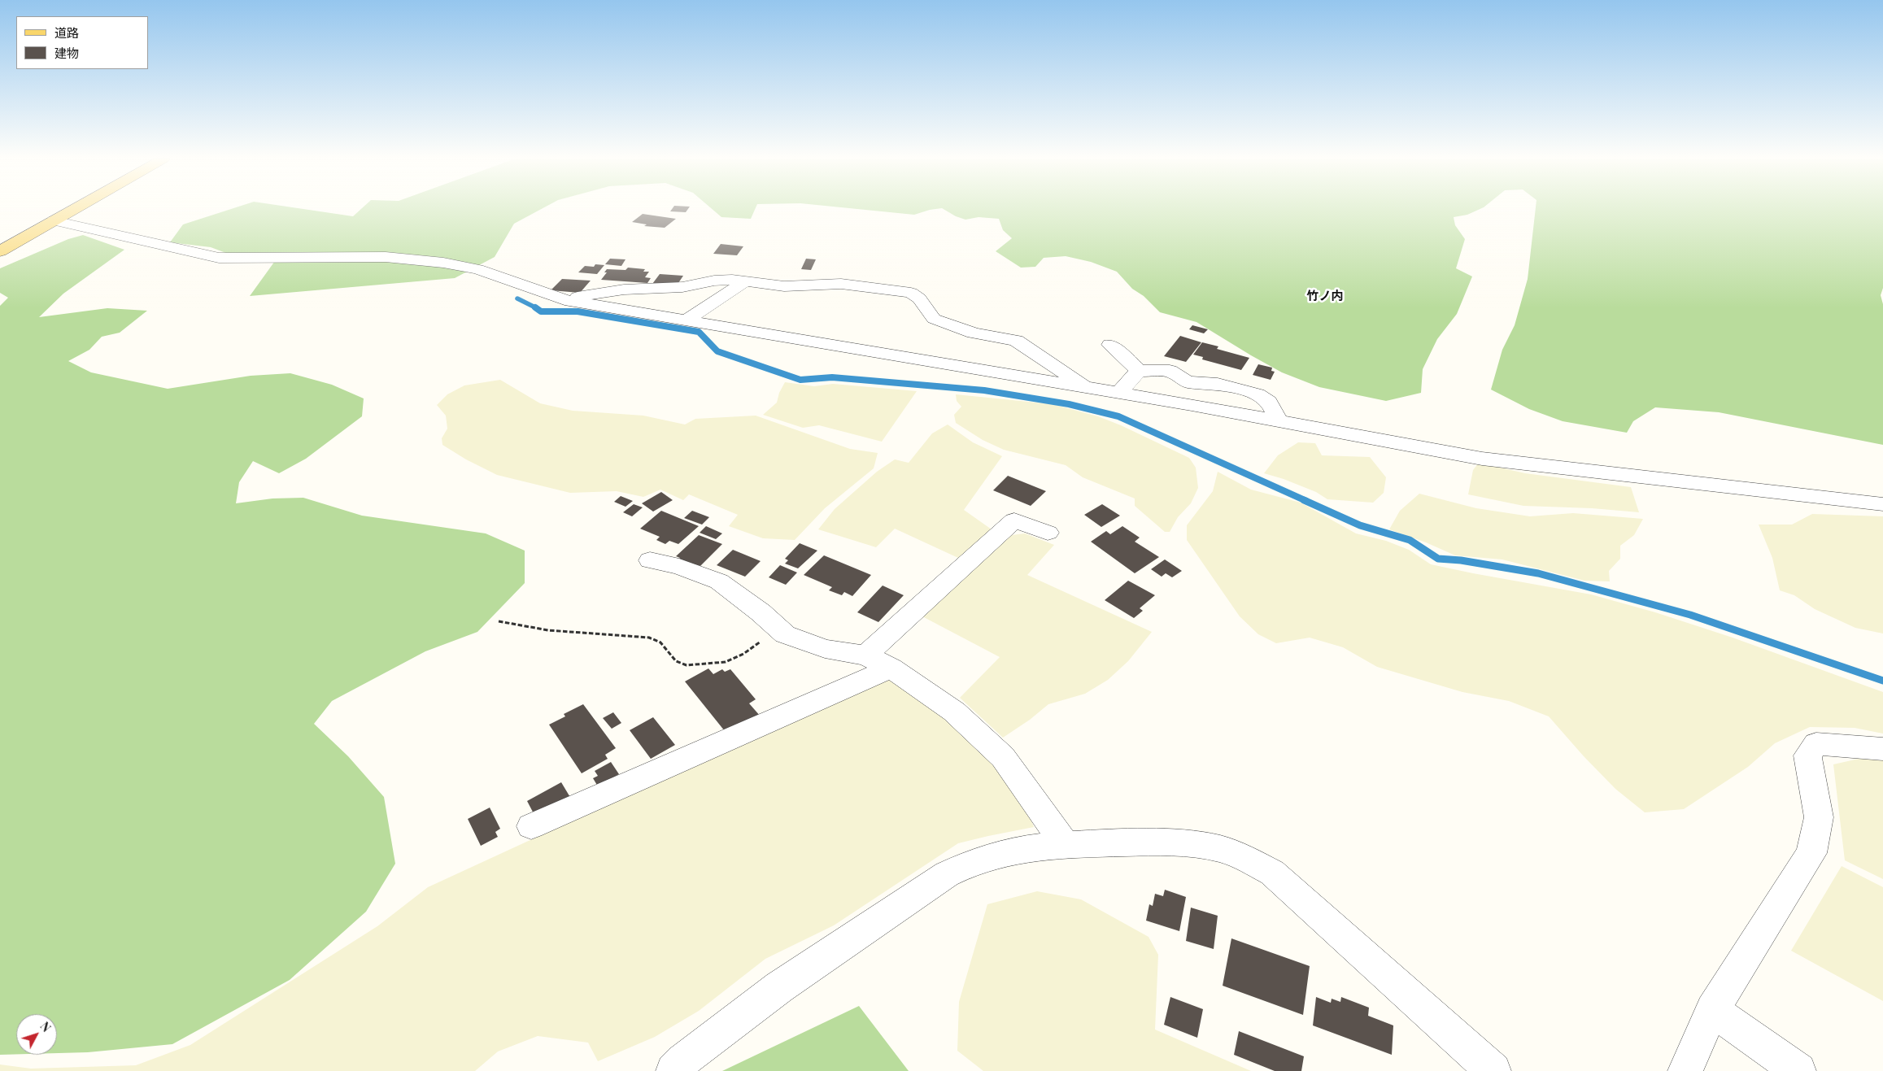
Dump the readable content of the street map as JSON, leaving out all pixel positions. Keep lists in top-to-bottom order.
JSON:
{
  "districts": ["竹ノ内"],
  "legend": ["道路", "建物"],
  "north": "top right"
}
